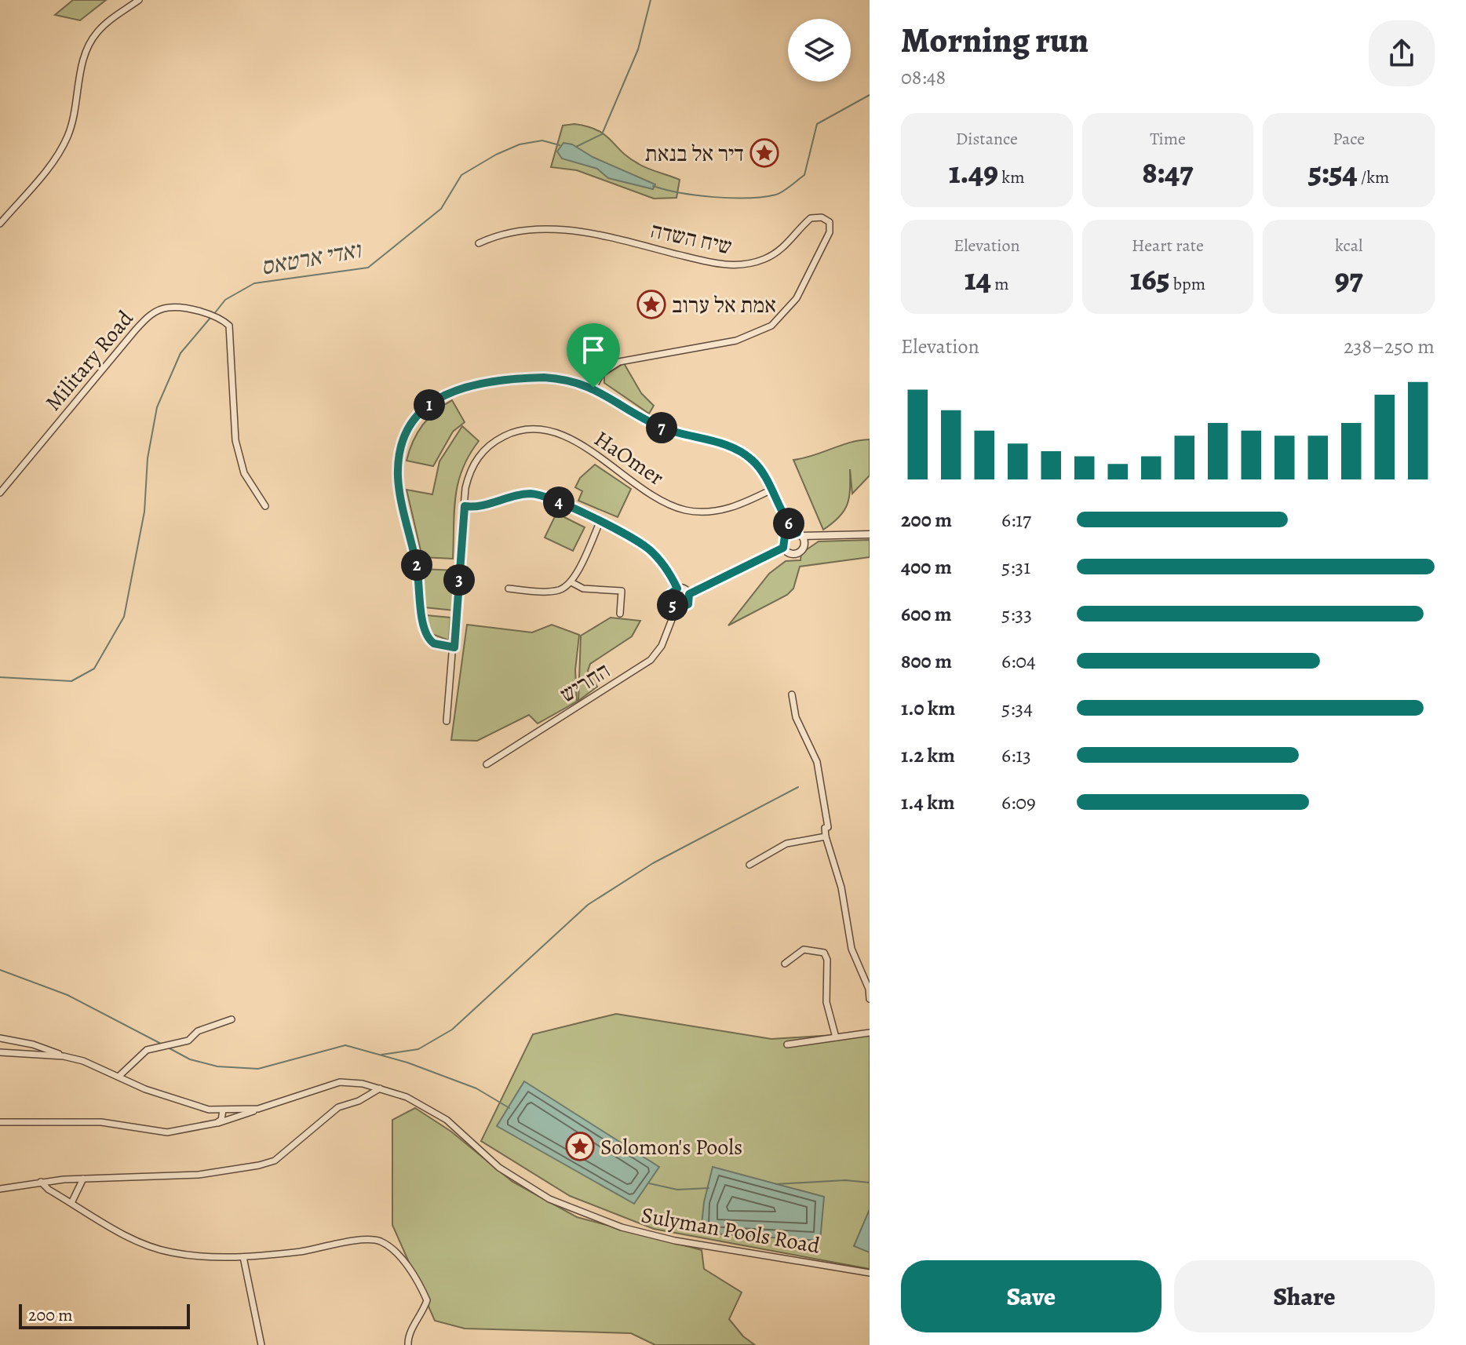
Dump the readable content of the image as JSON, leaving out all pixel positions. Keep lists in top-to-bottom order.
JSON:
{
  "streets": {
    "street": [
      "שיח השדה",
      "Military Road",
      "HaOmer",
      "החריש",
      "Sulyman Pools Road"
    ]
  },
  "water": ["ואדי ארטאס"],
  "places": {
    "place": ["דיר אל בנאת", "אמת אל ערוב", "Solomon's Pools"]
  },
  "scale_bar": "200 m",
  "page": {
    "heading": ["Morning run", "08:48"],
    "stats": [
      ["Distance", "1.49 km"],
      ["Time", "8:47"],
      ["Pace", "5:54 /km"],
      ["Elevation", "14 m"],
      ["Heart rate", "165 bpm"],
      ["kcal", "97"]
    ],
    "chart": ["Elevation", "238–250 m"],
    "pins": [
      "1",
      "7",
      "4",
      "6",
      "2",
      "3",
      "5"
    ],
    "list": [
      {
        "name": "200 m",
        "note": "6:17"
      },
      {
        "name": "400 m",
        "note": "5:31"
      },
      {
        "name": "600 m",
        "note": "5:33"
      },
      {
        "name": "800 m",
        "note": "6:04"
      },
      {
        "name": "1.0 km",
        "note": "5:34"
      },
      {
        "name": "1.2 km",
        "note": "6:13"
      },
      {
        "name": "1.4 km",
        "note": "6:09"
      }
    ],
    "buttons": ["Save", "Share"],
    "scale": "200 m"
  }
}
